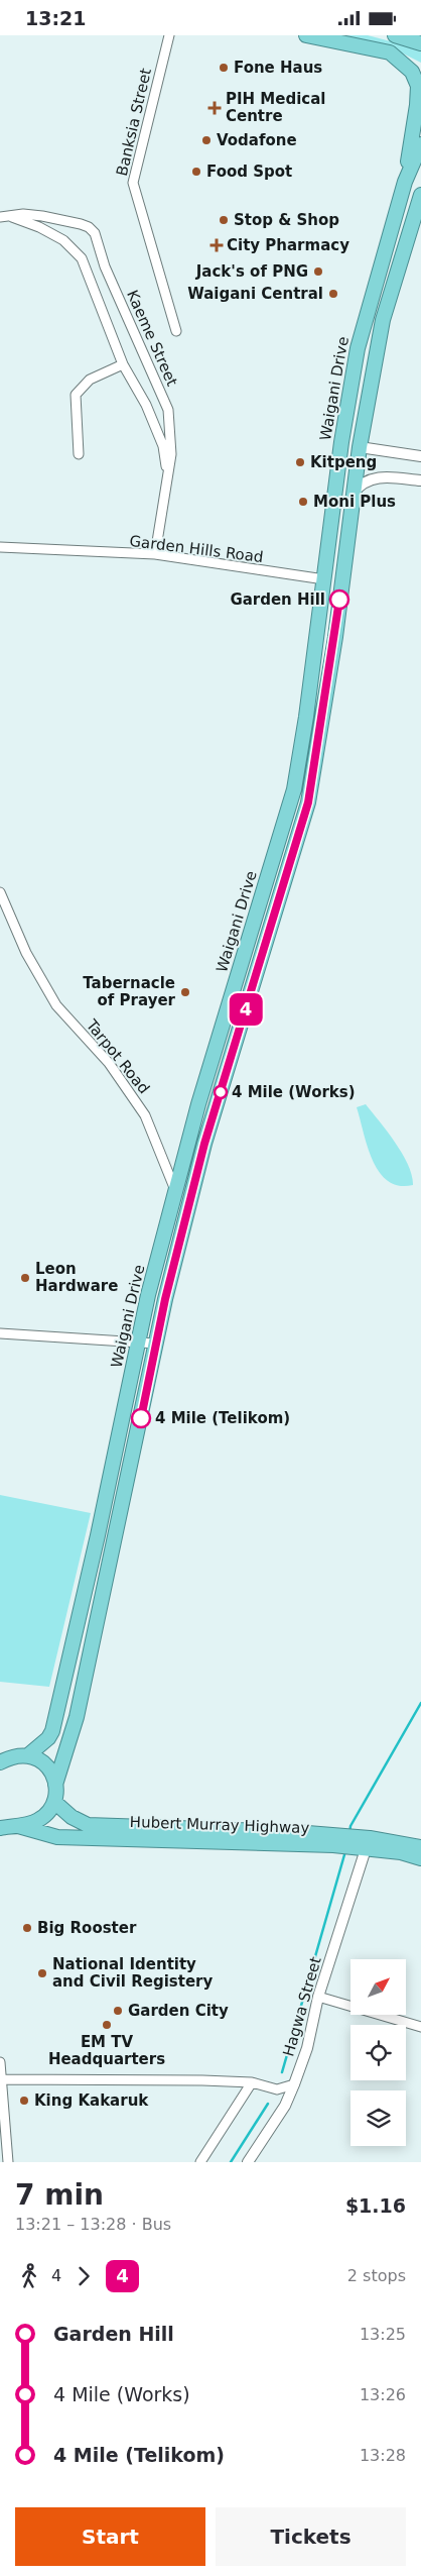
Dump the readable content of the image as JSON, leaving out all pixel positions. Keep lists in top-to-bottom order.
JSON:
{
  "streets": {
    "highway": ["Waigani Drive", "Hubert Murray Highway"],
    "street": [
      "Banksia Street",
      "Kaeme Street",
      "Garden Hills Road",
      "Tarpot Road",
      "Hagwa Street"
    ]
  },
  "crossings": [
    ["Kaeme Street", "Garden Hills Road"],
    ["Waigani Drive", "Garden Hills Road"],
    ["Waigani Drive", "Tarpot Road"],
    ["Hubert Murray Highway", "Hagwa Street"]
  ],
  "places": {
    "other": [
      "Fone Haus",
      "Vodafone",
      "Food Spot",
      "Stop & Shop",
      "Jack's of PNG",
      "Waigani Central",
      "Kitpeng",
      "Moni Plus",
      "Garden Hill",
      "Tabernacle of Prayer",
      "4 Mile (Works)",
      "Leon Hardware",
      "4 Mile (Telikom)",
      "Big Rooster",
      "National Identity and Civil Registery",
      "Garden City",
      "EM TV Headquarters",
      "King Kakaruk"
    ],
    "health": ["PIH Medical Centre", "City Pharmacy"]
  },
  "lines": ["bus line 4"],
  "north": "top right",
  "page": {
    "status": "13:21",
    "on_map": "4",
    "heading": ["7 min", "13:21 – 13:28 · Bus", "$1.16"],
    "legs": ["4", "4", "2 stops"],
    "list": [
      {
        "name": "Garden Hill",
        "value": "13:25"
      },
      {
        "name": "4 Mile (Works)",
        "value": "13:26"
      },
      {
        "name": "4 Mile (Telikom)",
        "value": "13:28"
      }
    ],
    "buttons": ["Start", "Tickets"]
  }
}
